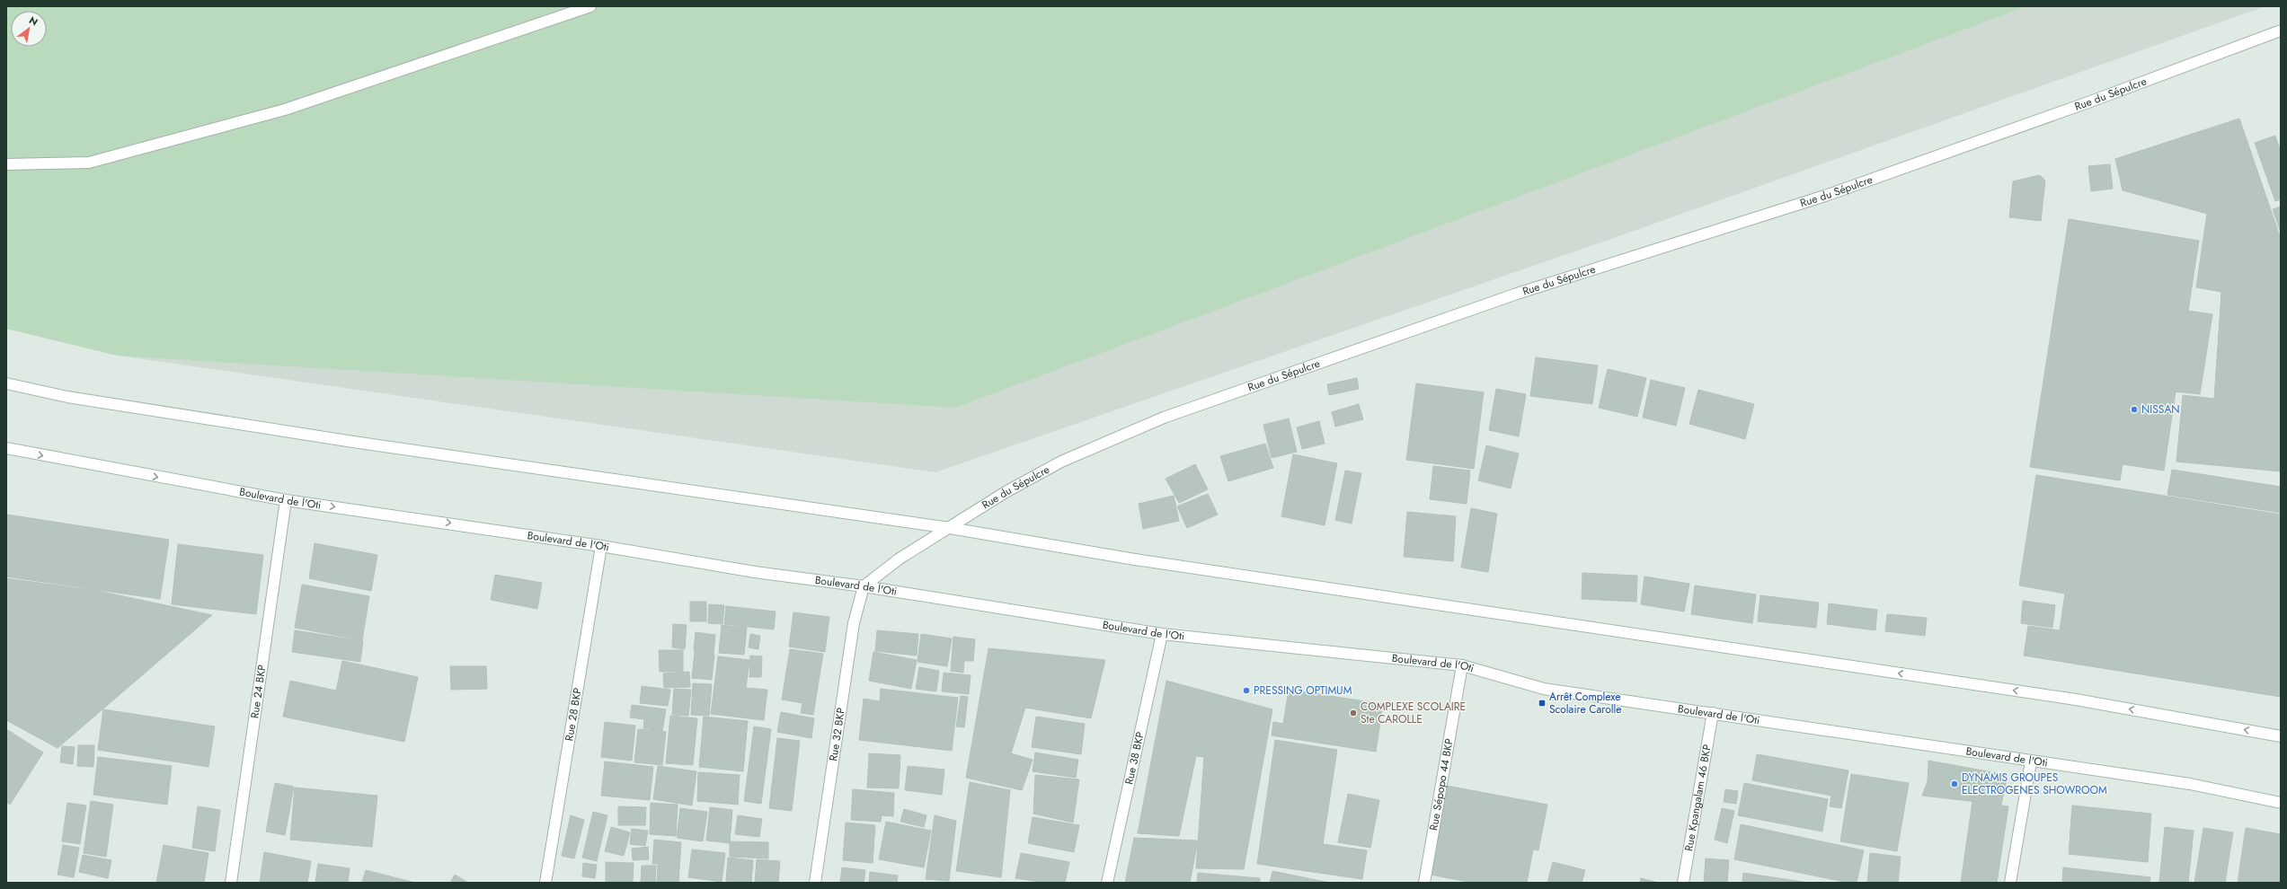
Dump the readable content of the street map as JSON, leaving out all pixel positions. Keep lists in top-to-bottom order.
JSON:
{
  "streets": {
    "main road": [
      "Rue du Sépulcre",
      "Boulevard de l'Oti",
      "Rue 24 BKP",
      "Rue 28 BKP",
      "Rue 32 BKP",
      "Rue 38 BKP",
      "Rue Sépopo 44 BKP",
      "Rue Kpangalam 46 BKP"
    ]
  },
  "crossings": [
    ["Rue du Sépulcre", "Boulevard de l'Oti"],
    ["Rue du Sépulcre", "Rue 32 BKP"],
    ["Boulevard de l'Oti", "Rue 24 BKP"],
    ["Boulevard de l'Oti", "Rue 28 BKP"],
    ["Boulevard de l'Oti", "Rue 32 BKP"],
    ["Boulevard de l'Oti", "Rue 38 BKP"],
    ["Boulevard de l'Oti", "Rue Sépopo 44 BKP"],
    ["Boulevard de l'Oti", "Rue Kpangalam 46 BKP"]
  ],
  "places": {
    "other": [
      "NISSAN",
      "PRESSING OPTIMUM",
      "COMPLEXE SCOLAIRE Ste CAROLLE",
      "DYNAMIS GROUPES ELECTROGENES SHOWROOM"
    ],
    "transit": ["Arrêt Complexe Scolaire Carolle"]
  },
  "north": "top right"
}
